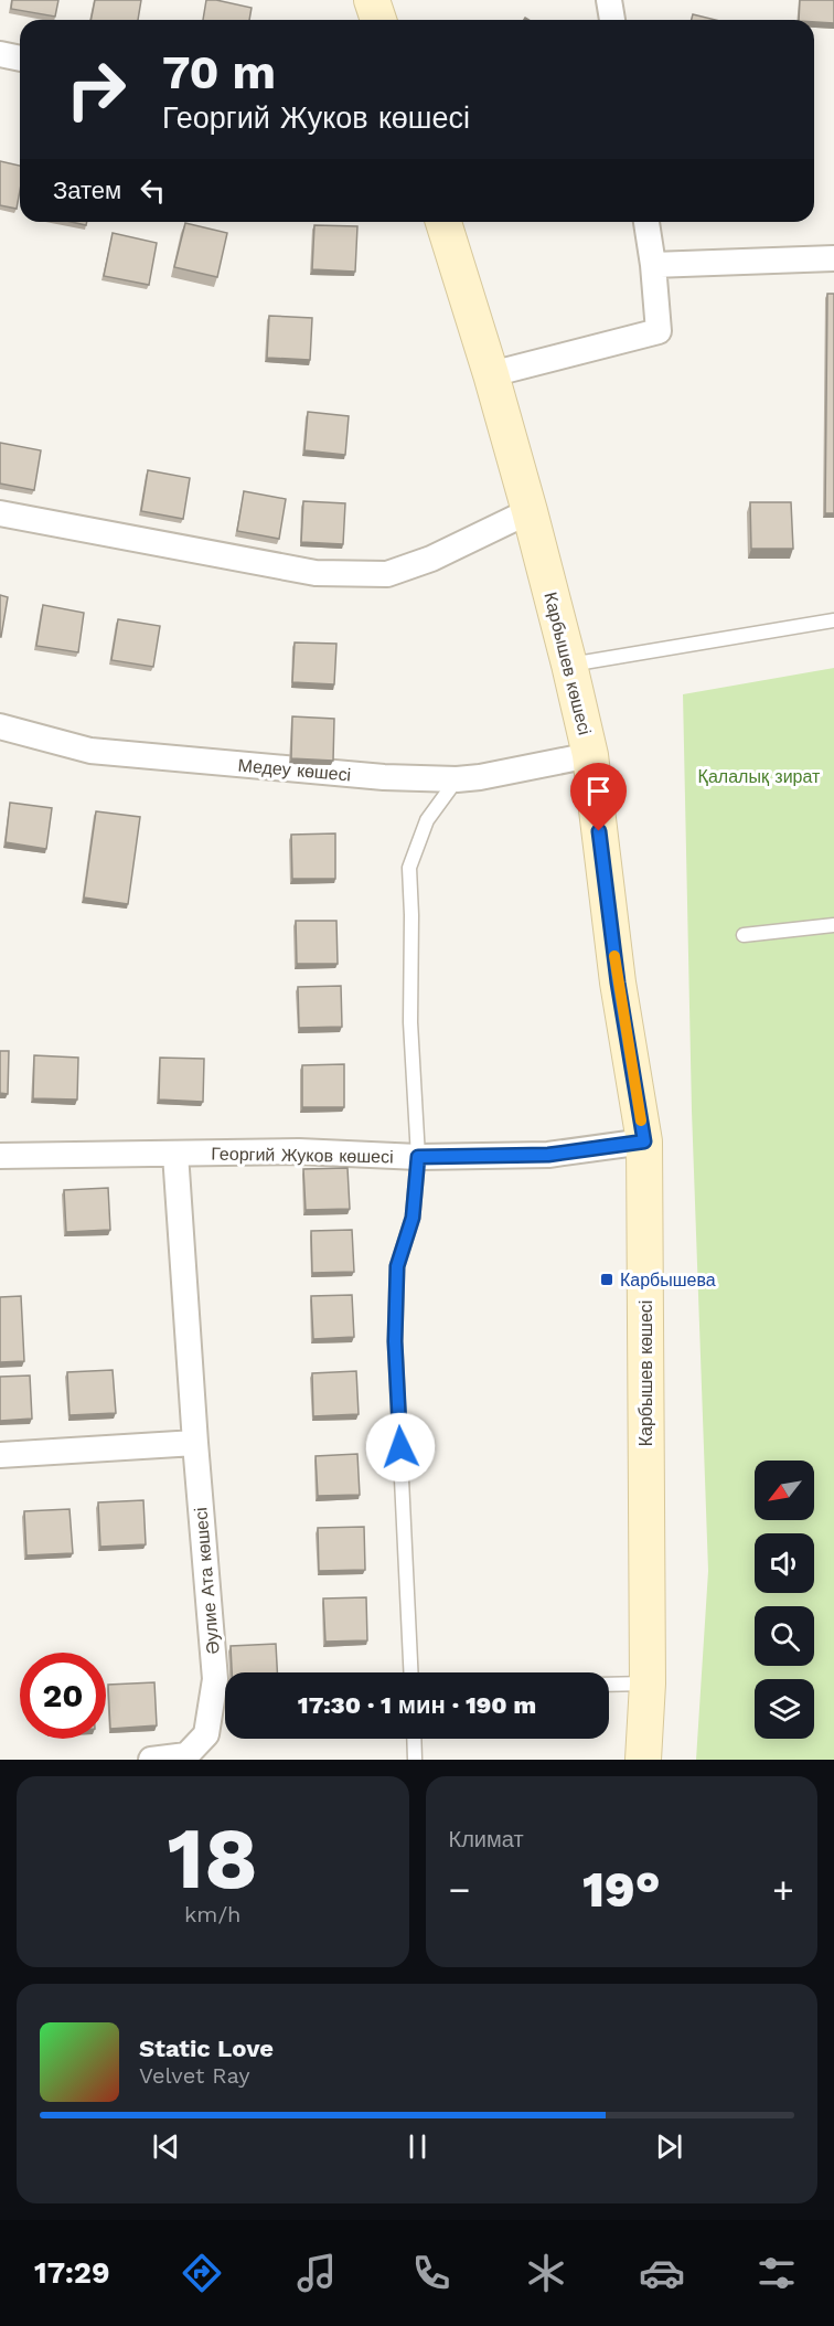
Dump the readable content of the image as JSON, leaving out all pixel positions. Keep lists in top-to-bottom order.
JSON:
{
  "streets": {
    "street": [
      "Карбышев көшесі",
      "Медеу көшесі",
      "Георгий Жуков көшесі",
      "Әулие Ата көшесі"
    ]
  },
  "crossings": [
    ["Карбышев көшесі", "Медеу көшесі"],
    ["Карбышев көшесі", "Георгий Жуков көшесі"],
    ["Георгий Жуков көшесі", "Әулие Ата көшесі"]
  ],
  "parks": ["Қалалық зират"],
  "places": {
    "transit": ["Карбышева"]
  },
  "north": "bottom left",
  "page": {
    "turn": ["70 m", "Георгий Жуков көшесі"],
    "then": "Затем",
    "limit": "20",
    "trip": "17:30 · 1 мин · 190 m",
    "tile": [
      ["18", "km/h"],
      "Климат"
    ],
    "heat": ["−", "19°", "+"],
    "song": ["Static Love", "Velvet Ray"],
    "tabs": "17:29"
  }
}
